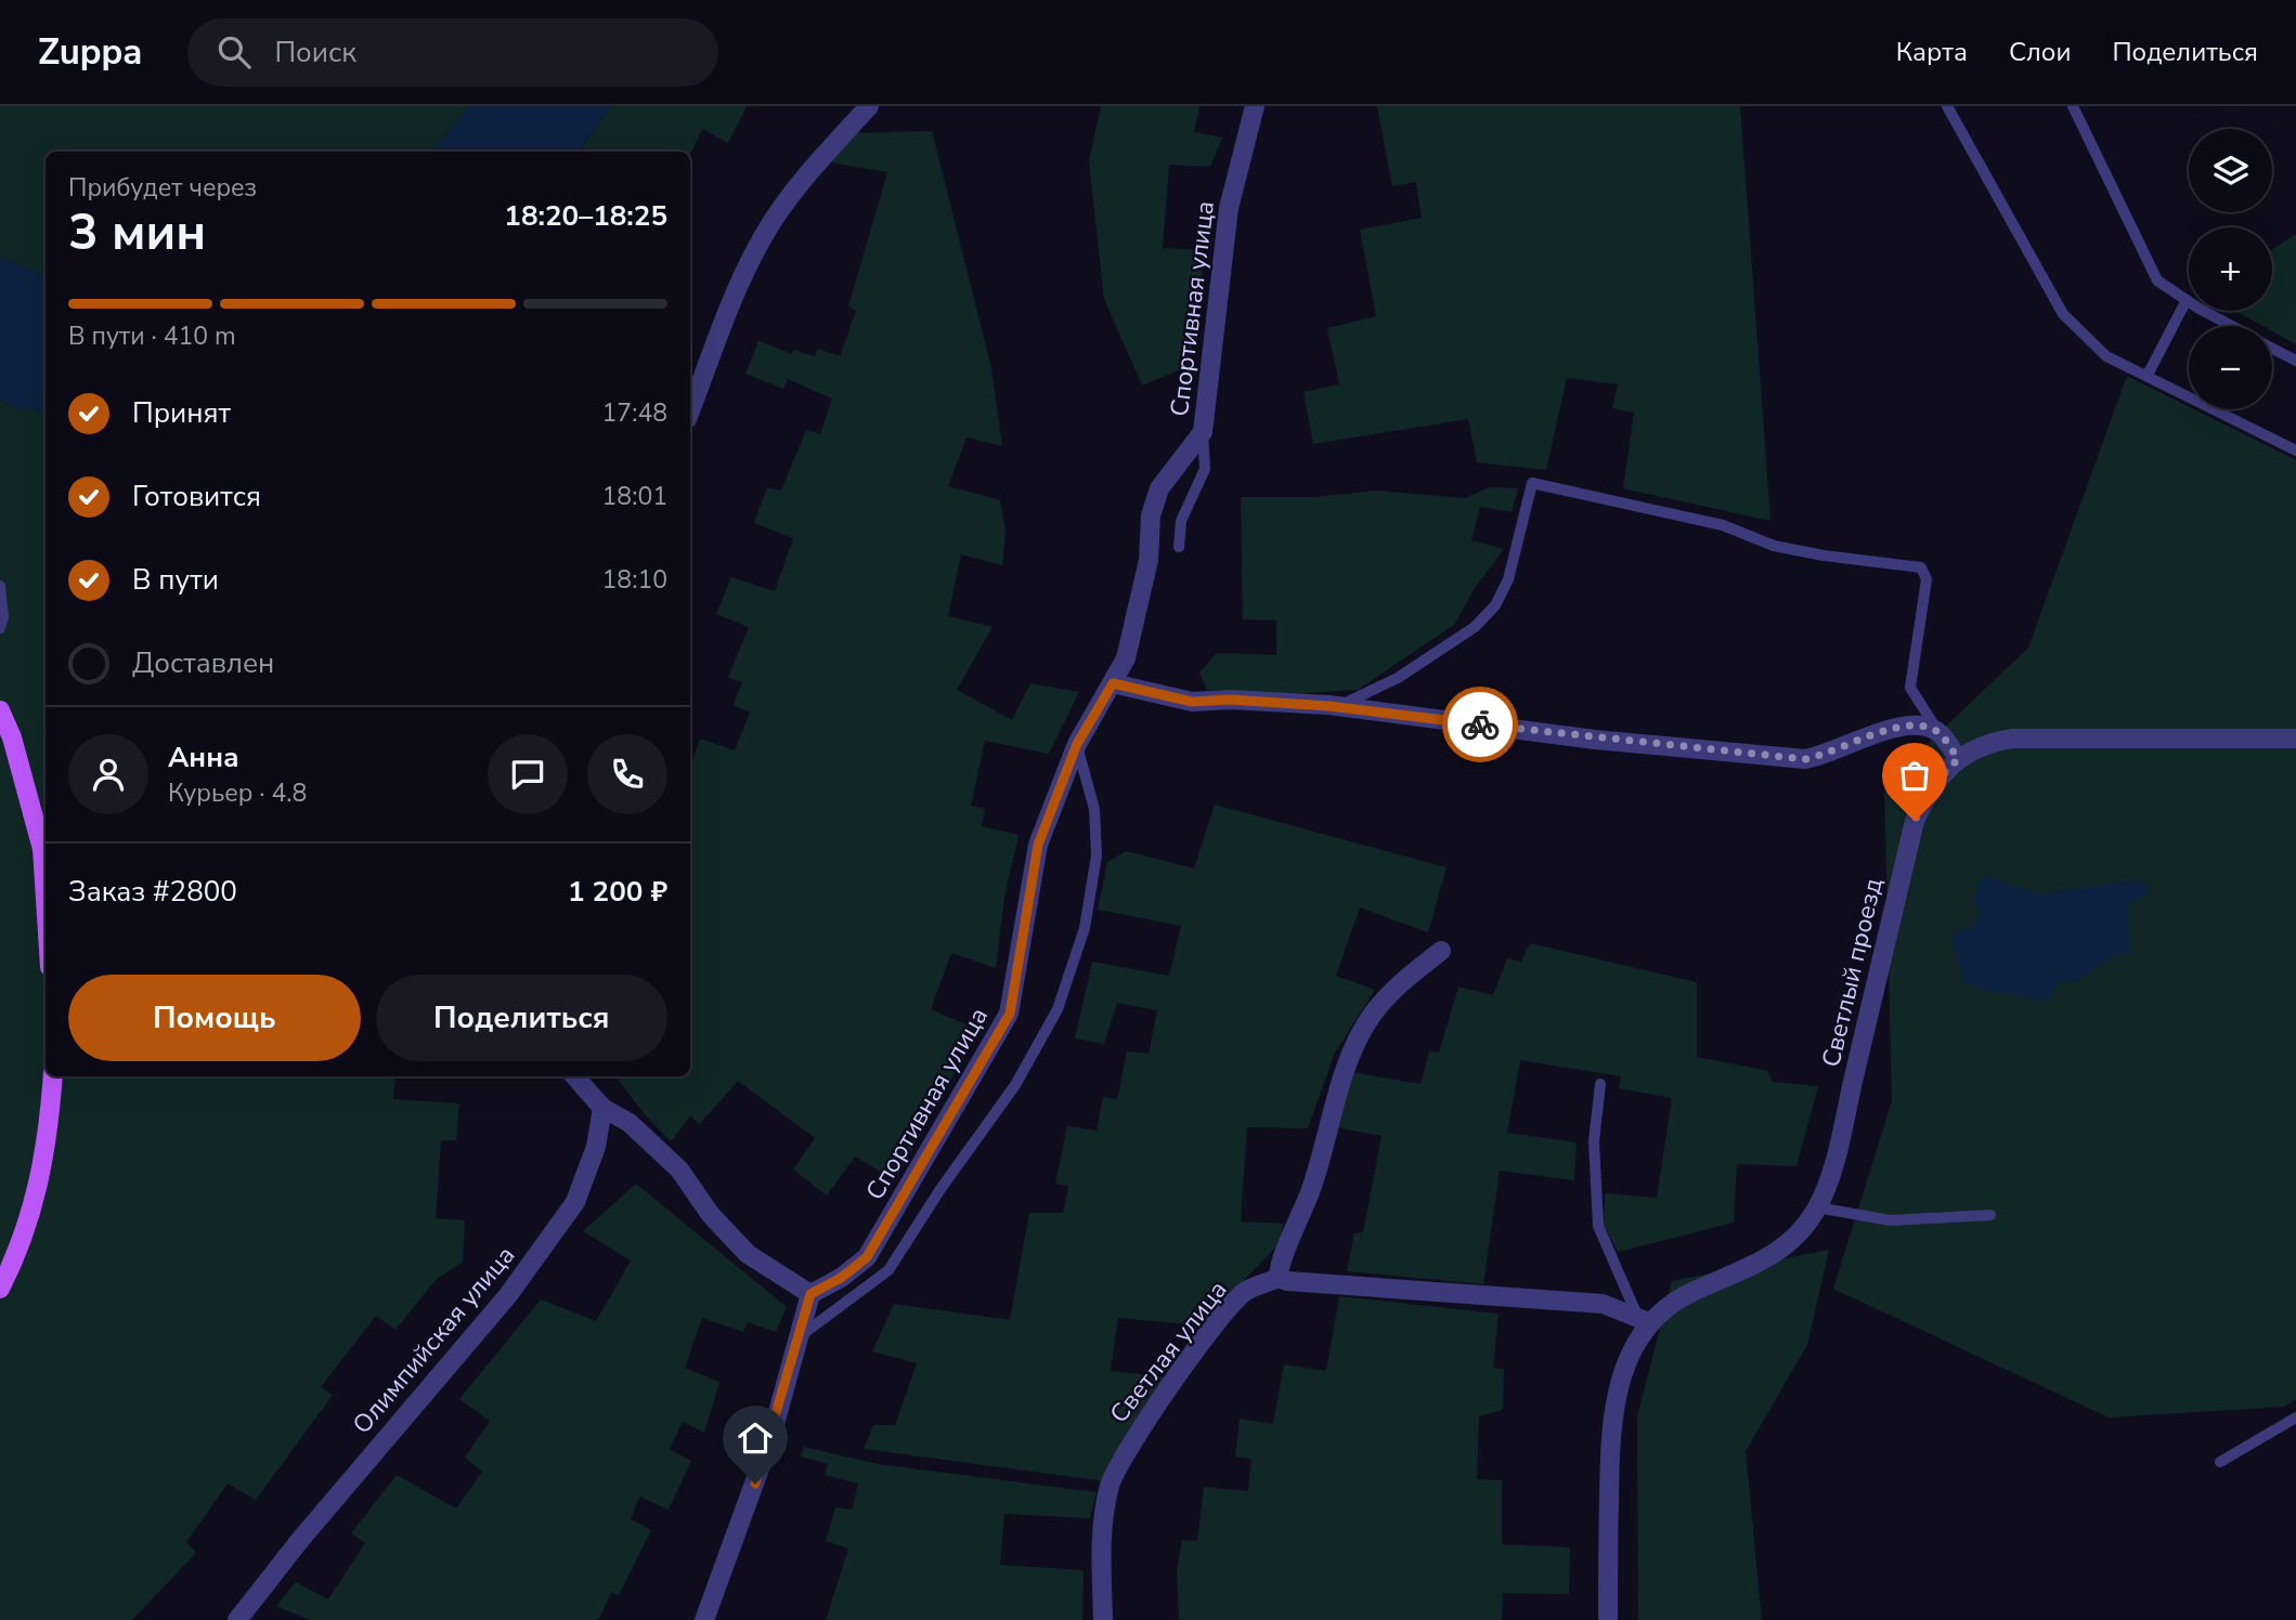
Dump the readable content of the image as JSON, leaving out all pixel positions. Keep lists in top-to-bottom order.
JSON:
{
  "streets": {
    "street": [
      "Спортивная улица",
      "Светлый проезд",
      "Олимпийская улица",
      "Светлая улица"
    ]
  },
  "page": {
    "header": "Zuppa",
    "search": "Поиск",
    "nav": ["Карта", "Слои", "Поделиться"],
    "map_buttons": ["+", "−"],
    "heading": ["3 мин", "Прибудет через", "18:20–18:25"],
    "panel": [
      "Анна",
      "Курьер · 4.8",
      "Заказ #2800",
      "1 200 ₽"
    ],
    "bar": "В пути · 410 m",
    "list": [
      ["Принят", "17:48"],
      ["Готовится", "18:01"],
      ["В пути", "18:10"],
      "Доставлен"
    ],
    "buttons": ["Помощь", "Поделиться"]
  }
}
